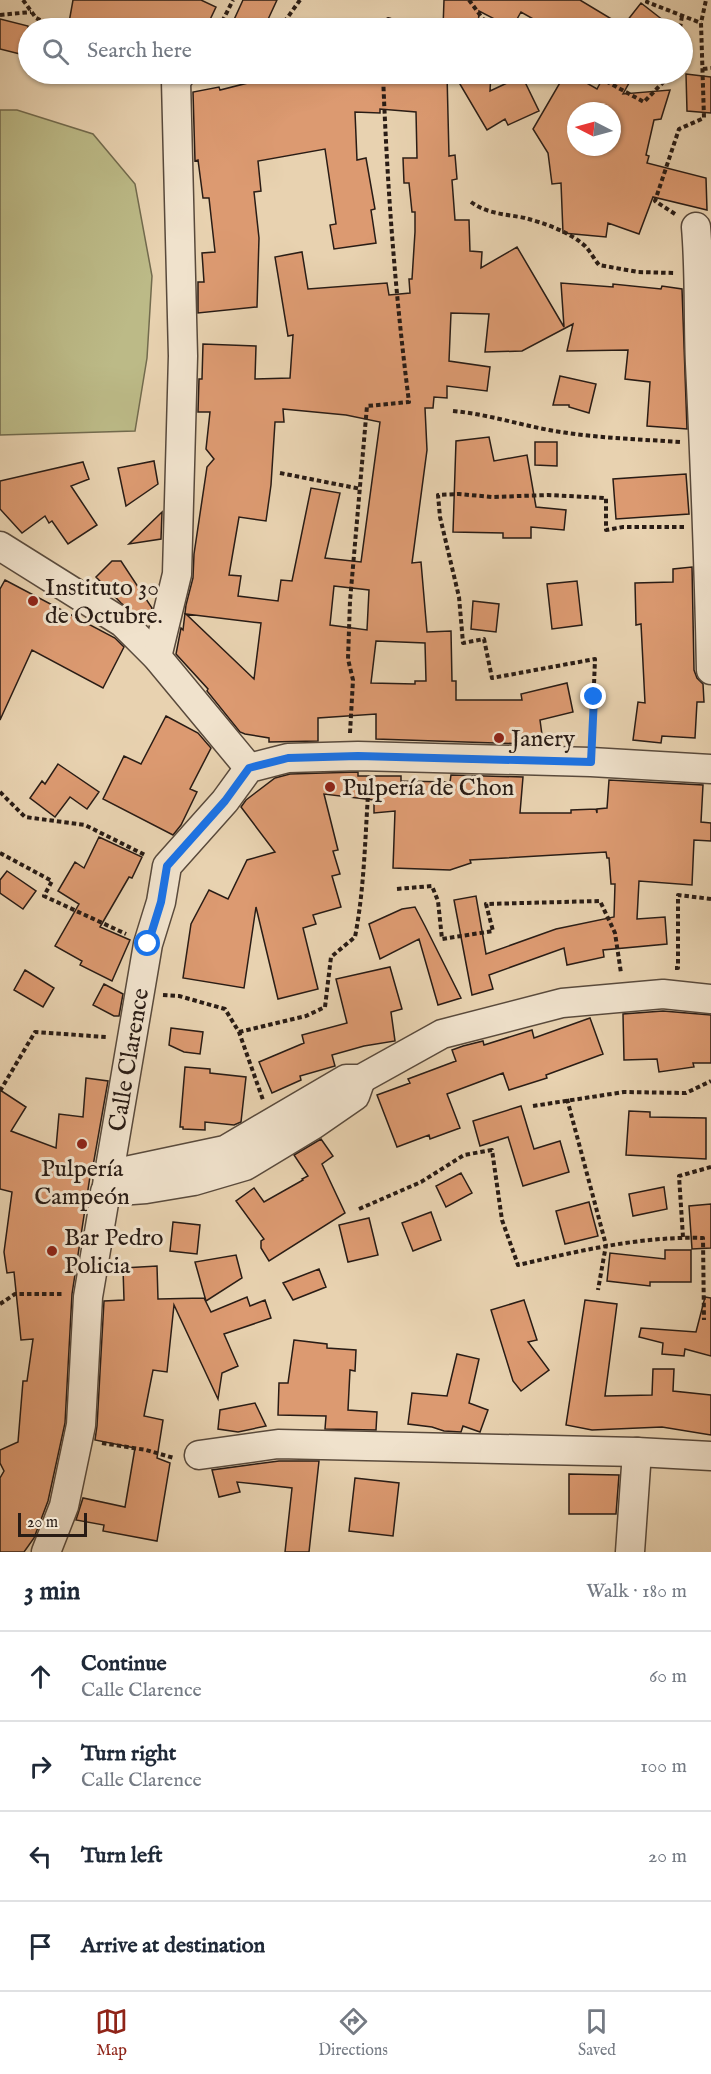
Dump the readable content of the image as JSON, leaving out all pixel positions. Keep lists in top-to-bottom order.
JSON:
{
  "streets": {
    "street": ["Calle Clarence"]
  },
  "places": [
    "Instituto 30 de Octubre.",
    "Janery",
    "Pulpería de Chon",
    "Pulpería Campeón",
    "Bar Pedro Policia"
  ],
  "scale_bar": "20 m",
  "north": "left",
  "page": {
    "search": "Search here",
    "scale": "20 m",
    "heading": ["3 min", "Walk · 180 m"],
    "list": [
      ["Continue", "Calle Clarence", "60 m"],
      ["Turn right", "Calle Clarence", "100 m"],
      ["Turn left", "20 m"],
      "Arrive at destination"
    ],
    "nav": ["Map", "Directions", "Saved"]
  }
}
